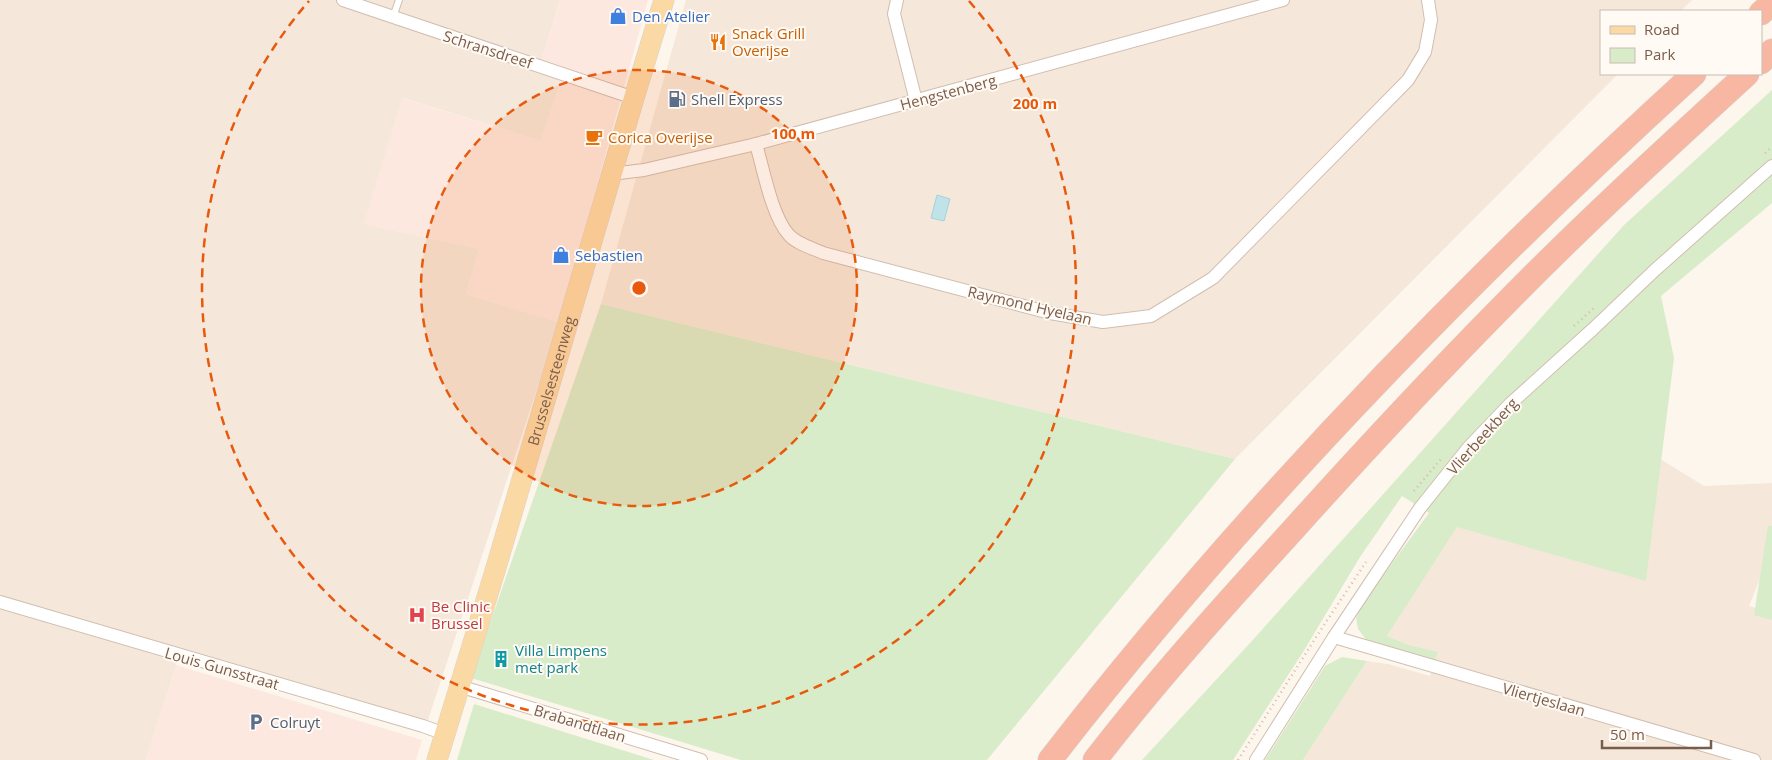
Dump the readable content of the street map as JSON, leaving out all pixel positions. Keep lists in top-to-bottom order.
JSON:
{
  "streets": {
    "main road": ["Brusselsesteenweg"],
    "street": [
      "Schransdreef",
      "Hengstenberg",
      "Raymond Hyelaan",
      "Vlierbeekberg",
      "Louis Gunsstraat",
      "Vliertjeslaan",
      "Brabandtlaan"
    ]
  },
  "crossings": [
    ["Schransdreef", "Brusselsesteenweg"],
    ["Hengstenberg", "Raymond Hyelaan"],
    ["Hengstenberg", "Brusselsesteenweg"],
    ["Brusselsesteenweg", "Louis Gunsstraat"],
    ["Brusselsesteenweg", "Brabandtlaan"],
    ["Vlierbeekberg", "Vliertjeslaan"]
  ],
  "places": {
    "shop": ["Den Atelier", "Sebastien"],
    "restaurant": ["Snack Grill Overijse"],
    "fuel station": ["Shell Express"],
    "cafe": ["Corica Overijse"],
    "hospital": ["Be Clinic Brussel"],
    "building": ["Villa Limpens met park"],
    "parking": ["Colruyt"]
  },
  "legend": ["Road", "Park"],
  "scale_bar": "50 m",
  "rings": ["200 m", "100 m"]
}
